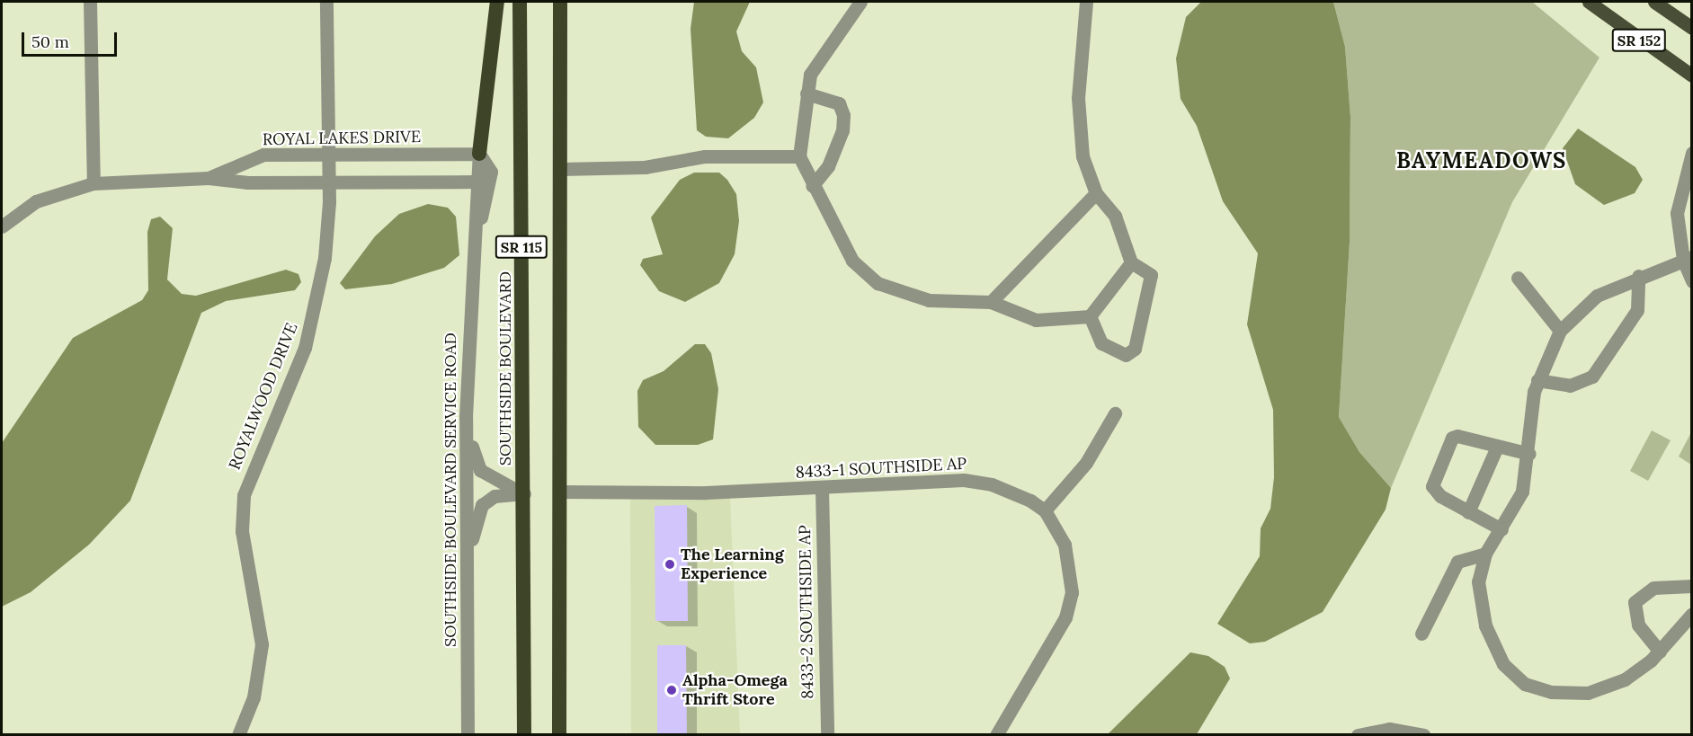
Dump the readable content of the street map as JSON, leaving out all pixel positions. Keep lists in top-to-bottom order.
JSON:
{
  "streets": {
    "highway": ["SR 115", "SOUTHSIDE BOULEVARD"],
    "main road": ["SR 152"],
    "street": [
      "ROYAL LAKES DRIVE",
      "ROYALWOOD DRIVE",
      "8433-1 SOUTHSIDE AP",
      "SOUTHSIDE BOULEVARD SERVICE ROAD",
      "8433-2 SOUTHSIDE AP"
    ]
  },
  "crossings": [
    ["ROYAL LAKES DRIVE", "ROYALWOOD DRIVE"],
    ["ROYAL LAKES DRIVE", "SOUTHSIDE BOULEVARD SERVICE ROAD"],
    ["SR 115", "8433-1 SOUTHSIDE AP"],
    ["8433-1 SOUTHSIDE AP", "8433-2 SOUTHSIDE AP"]
  ],
  "districts": ["BAYMEADOWS"],
  "places": ["The Learning Experience", "Alpha-Omega Thrift Store"],
  "scale_bar": "50 m"
}
